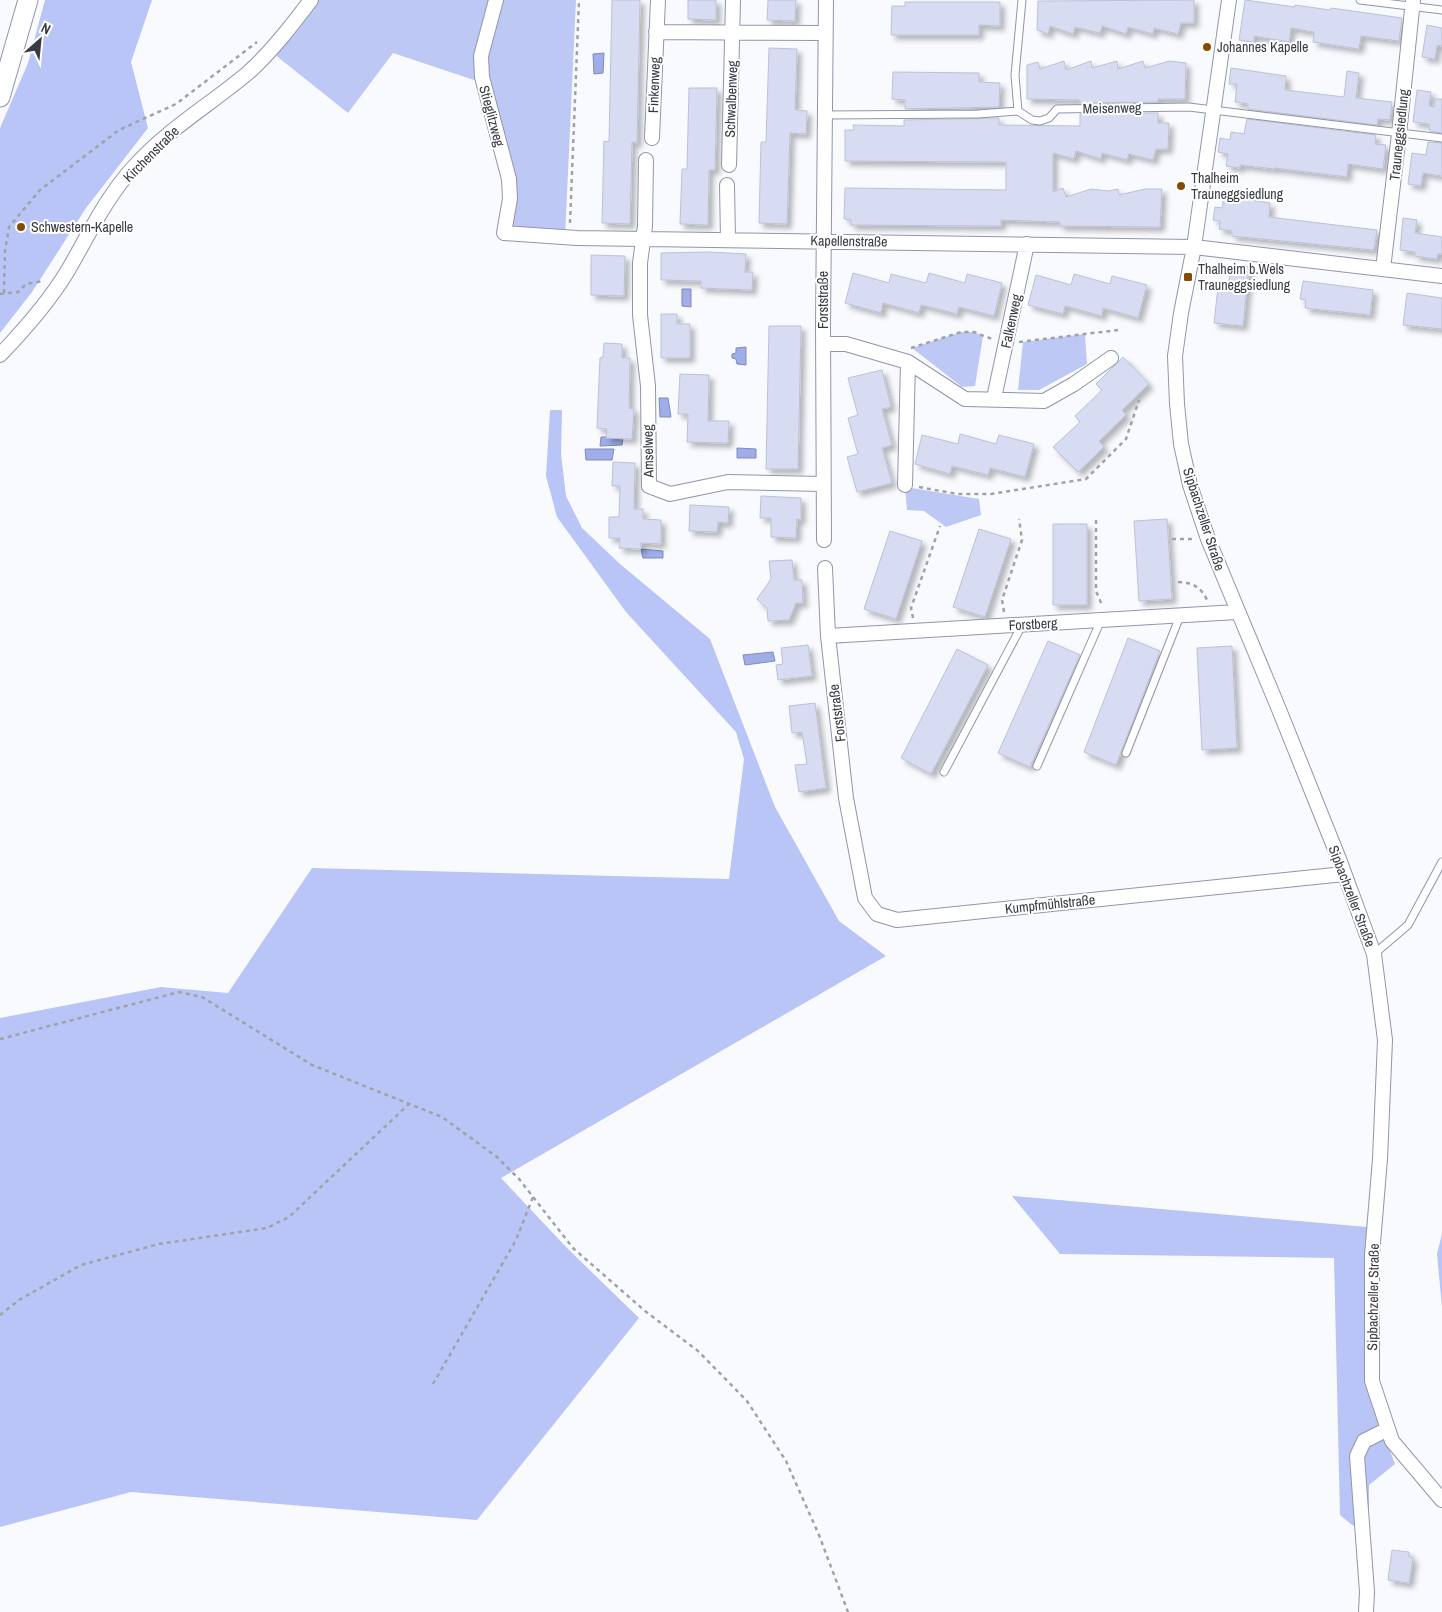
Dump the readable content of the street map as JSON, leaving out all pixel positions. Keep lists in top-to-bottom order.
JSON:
{
  "streets": {
    "street": [
      "Finkenweg",
      "Schwalbenweg",
      "Stieglitzweg",
      "Trauneggsiedlung",
      "Kirchenstraße",
      "Kapellenstraße",
      "Forststraße",
      "Falkenweg",
      "Amselweg",
      "Sipbachzeller Straße",
      "Forstberg",
      "Kumpfmühlstraße"
    ],
    "lane": ["Meisenweg"]
  },
  "crossings": [
    ["Meisenweg", "Sipbachzeller Straße"],
    ["Stieglitzweg", "Kapellenstraße"],
    ["Kapellenstraße", "Forststraße"],
    ["Kapellenstraße", "Falkenweg"],
    ["Kapellenstraße", "Amselweg"],
    ["Kapellenstraße", "Sipbachzeller Straße"],
    ["Forststraße", "Amselweg"],
    ["Forststraße", "Forstberg"],
    ["Forststraße", "Kumpfmühlstraße"],
    ["Sipbachzeller Straße", "Forstberg"],
    ["Sipbachzeller Straße", "Kumpfmühlstraße"]
  ],
  "places": {
    "other": ["Johannes Kapelle", "Thalheim Trauneggsiedlung", "Schwestern-Kapelle"],
    "transit": ["Thalheim b.Wels Trauneggsiedlung"]
  },
  "north": "top right"
}
